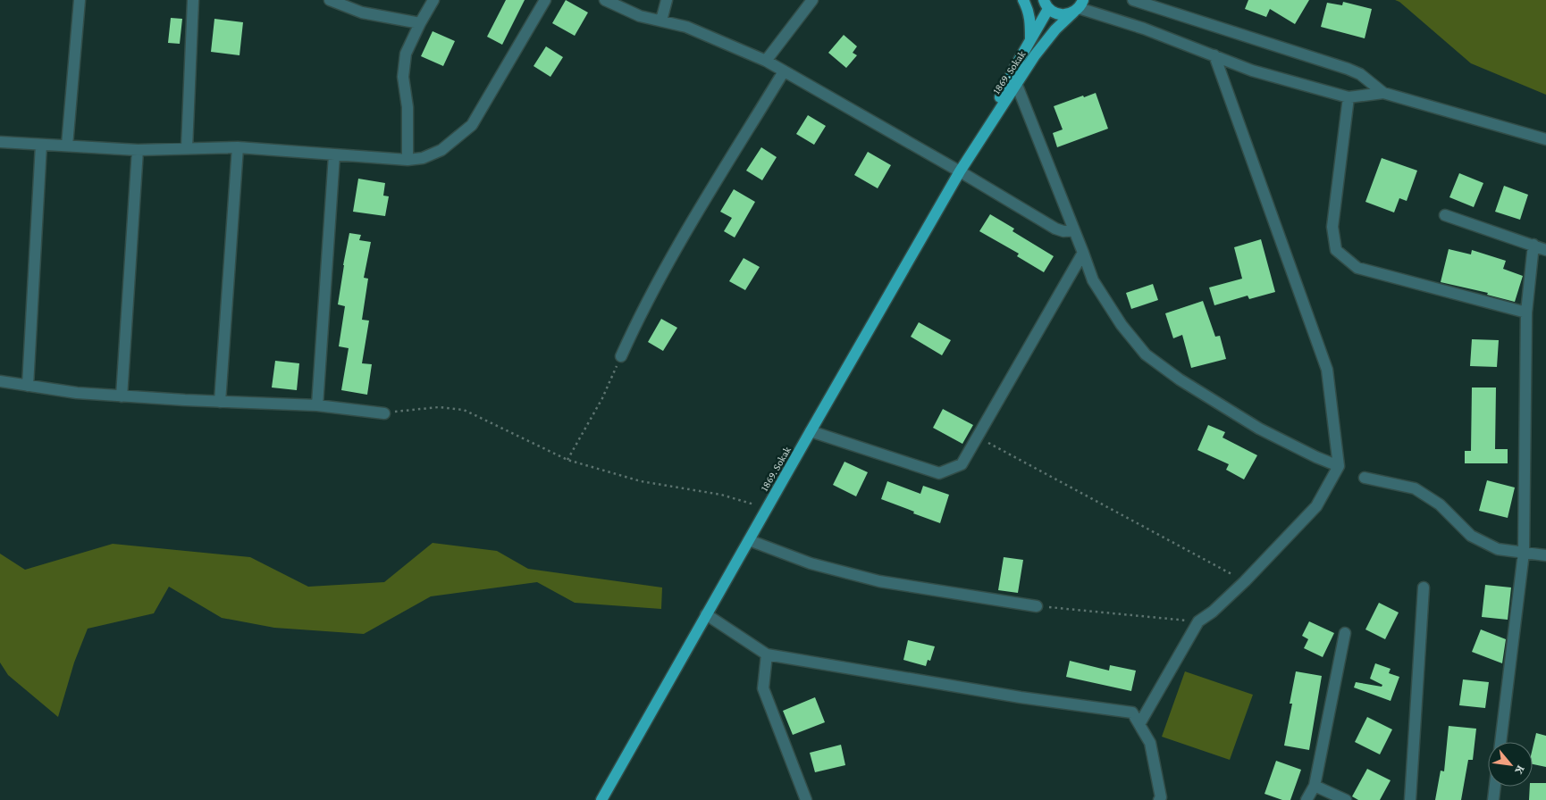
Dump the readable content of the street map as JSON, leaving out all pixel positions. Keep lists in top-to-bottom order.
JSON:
{
  "streets": {
    "main road": ["1869. Sokak"]
  },
  "north": "bottom right"
}
